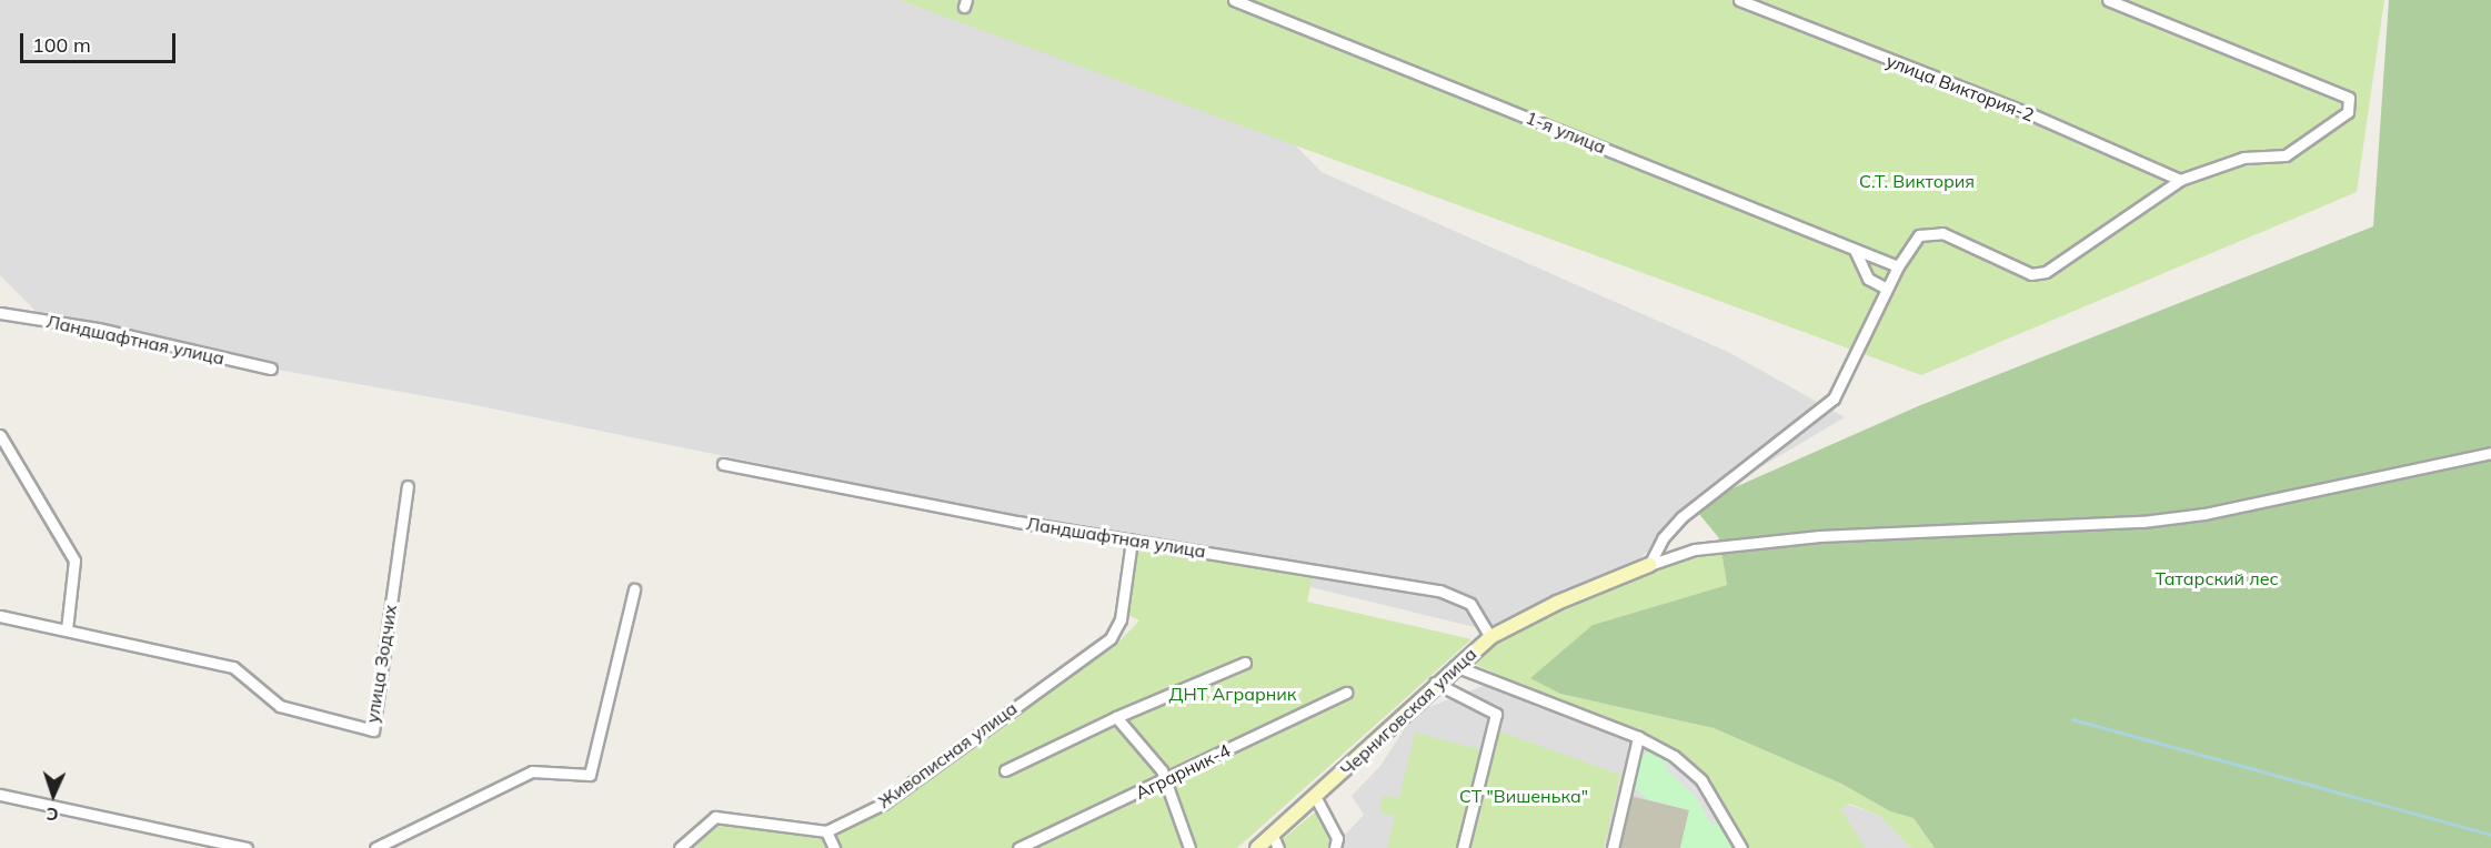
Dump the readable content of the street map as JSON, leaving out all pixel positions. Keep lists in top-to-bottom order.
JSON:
{
  "streets": {
    "street": [
      "улица Виктория-2",
      "1-я улица",
      "Ландшафтная улица",
      "улица Зодчих",
      "Черниговская улица",
      "Живописная улица",
      "Аграрник-4"
    ]
  },
  "crossings": [
    ["Ландшафтная улица", "Черниговская улица"],
    ["Ландшафтная улица", "Живописная улица"]
  ],
  "parks": [
    "С.Т. Виктория",
    "Татарский лес",
    "ДНТ Аграрник",
    "СТ \"Вишенька\""
  ],
  "scale_bar": "100 m",
  "north": "bottom"
}
